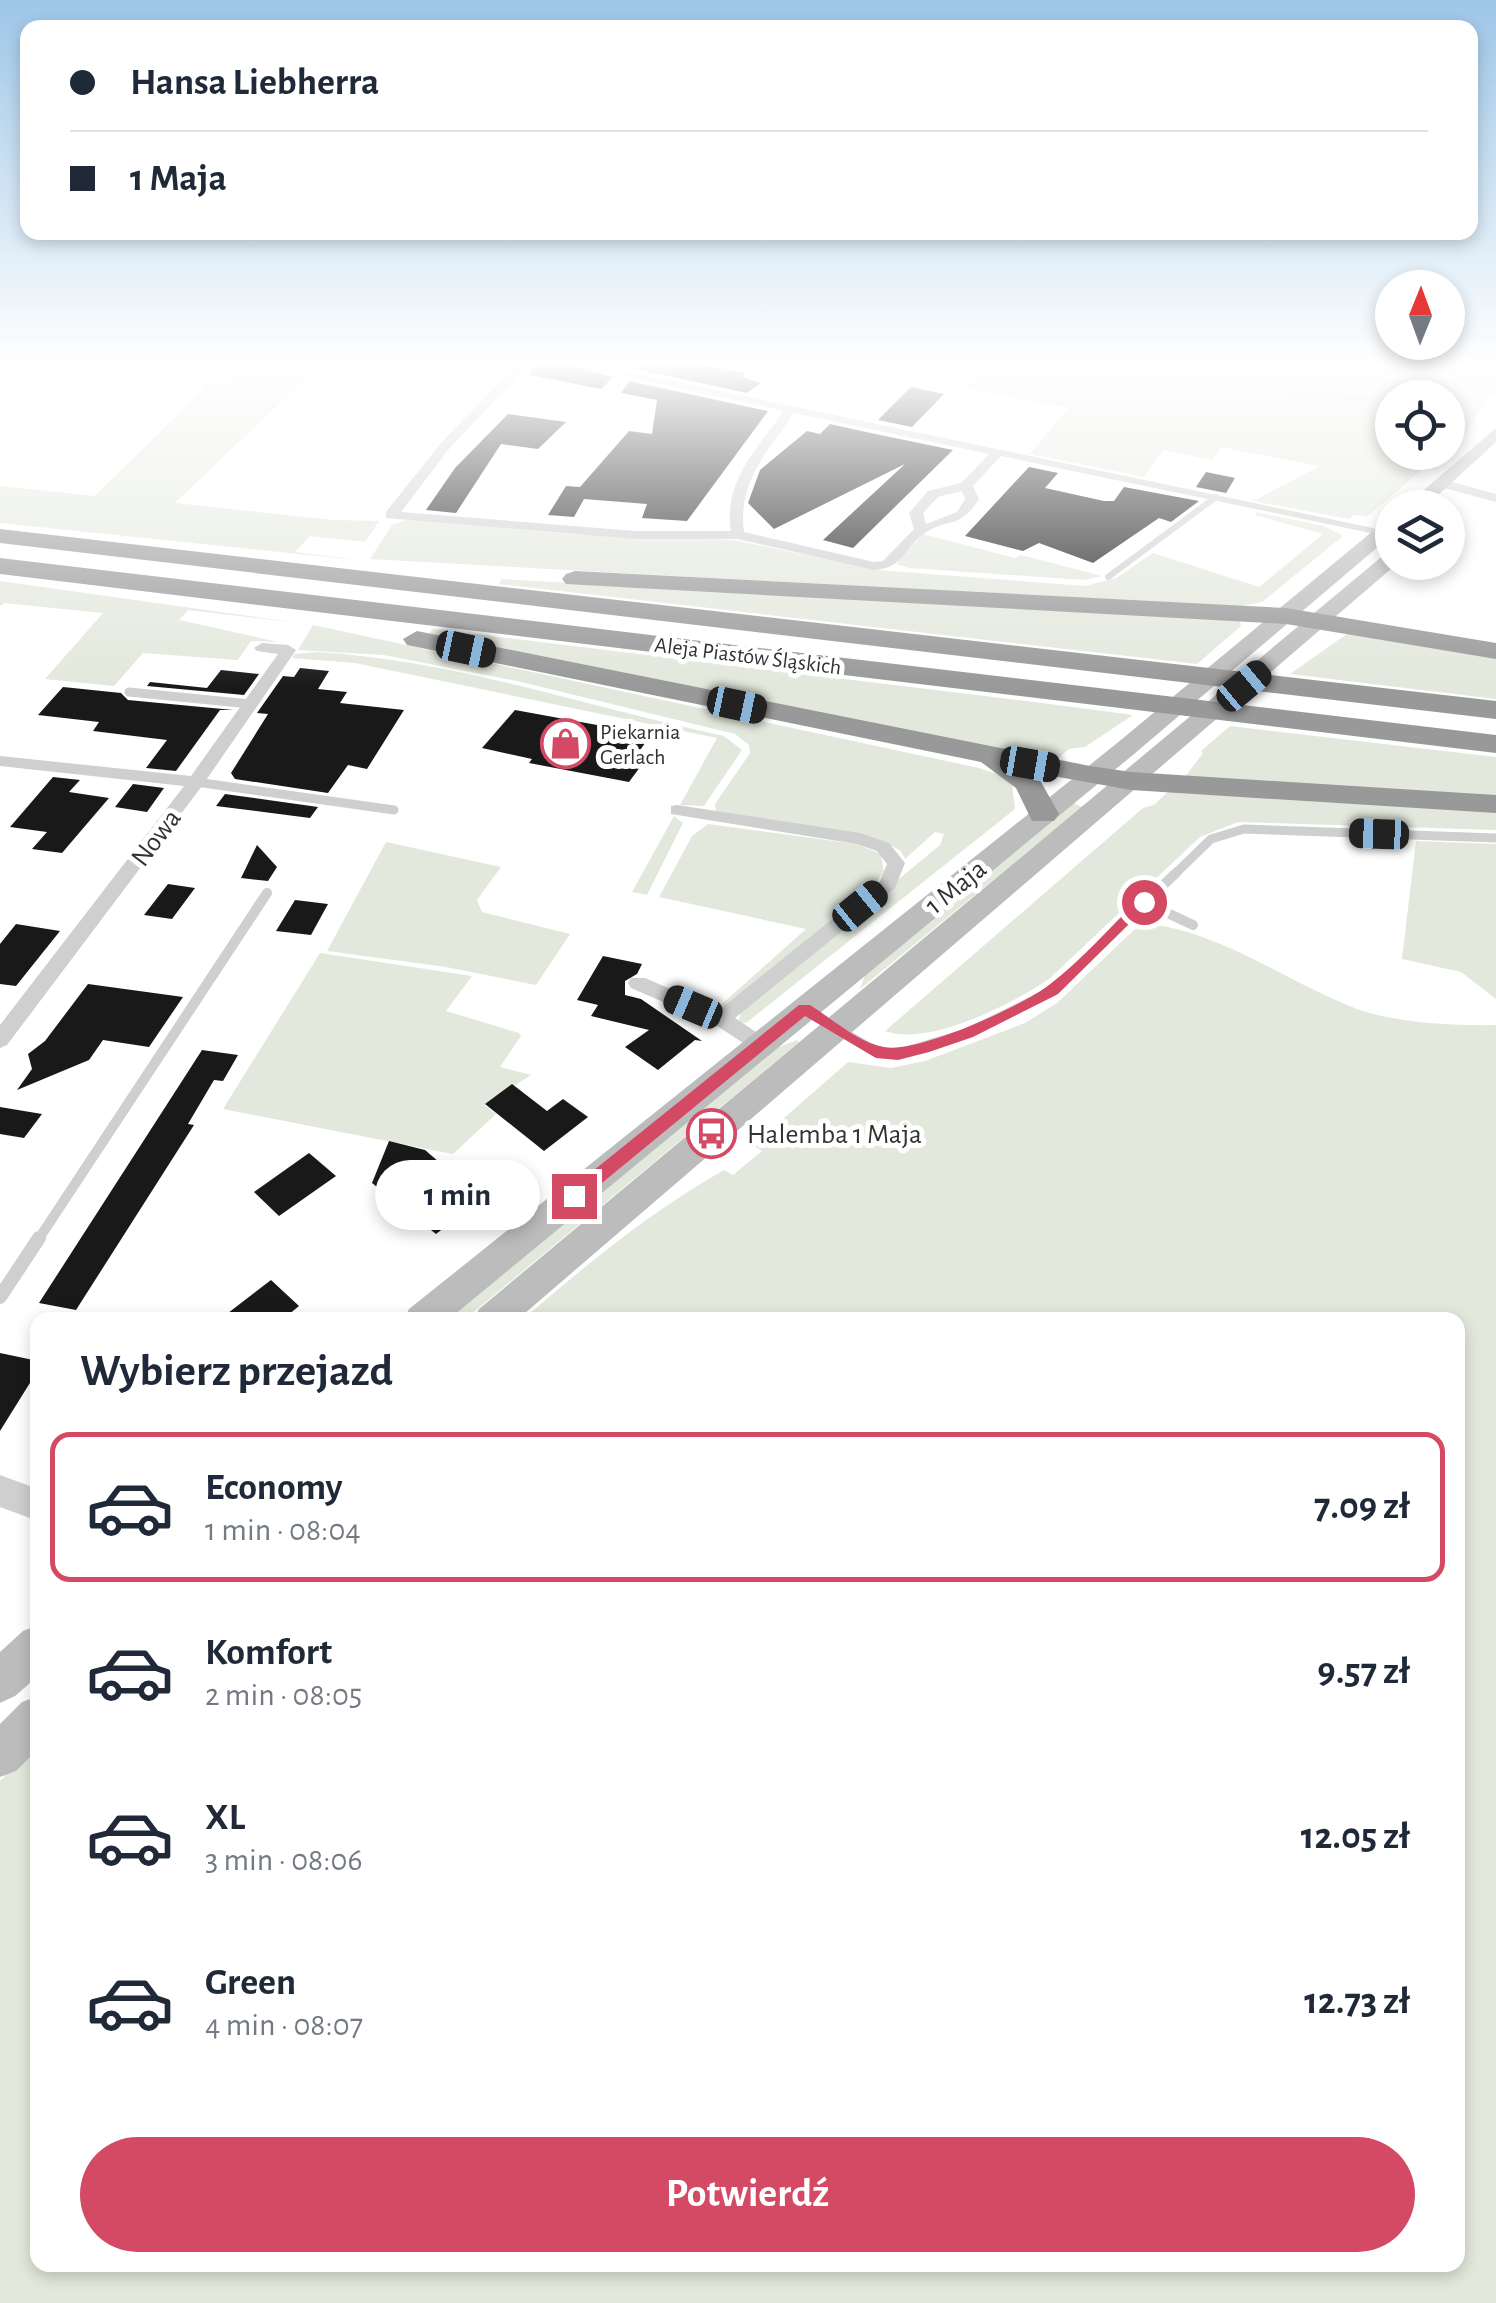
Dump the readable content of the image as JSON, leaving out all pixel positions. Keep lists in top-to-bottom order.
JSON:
{
  "streets": {
    "highway": ["Aleja Piastów Śląskich"],
    "main road": ["1 Maja"],
    "street": ["Nowa"]
  },
  "places": {
    "shop": ["Piekarnia Gerlach"],
    "bus stop": ["Halemba 1 Maja"]
  },
  "north": "top",
  "page": {
    "banner": ["Hansa Liebherra", "1 Maja"],
    "bubble": "1 min",
    "heading": "Wybierz przejazd",
    "list": [
      {
        "name": "Economy",
        "note": "1 min · 08:04",
        "value": "7.09 zł"
      },
      {
        "name": "Komfort",
        "note": "2 min · 08:05",
        "value": "9.57 zł"
      },
      {
        "name": "XL",
        "note": "3 min · 08:06",
        "value": "12.05 zł"
      },
      {
        "name": "Green",
        "note": "4 min · 08:07",
        "value": "12.73 zł"
      }
    ],
    "buttons": "Potwierdź"
  }
}
